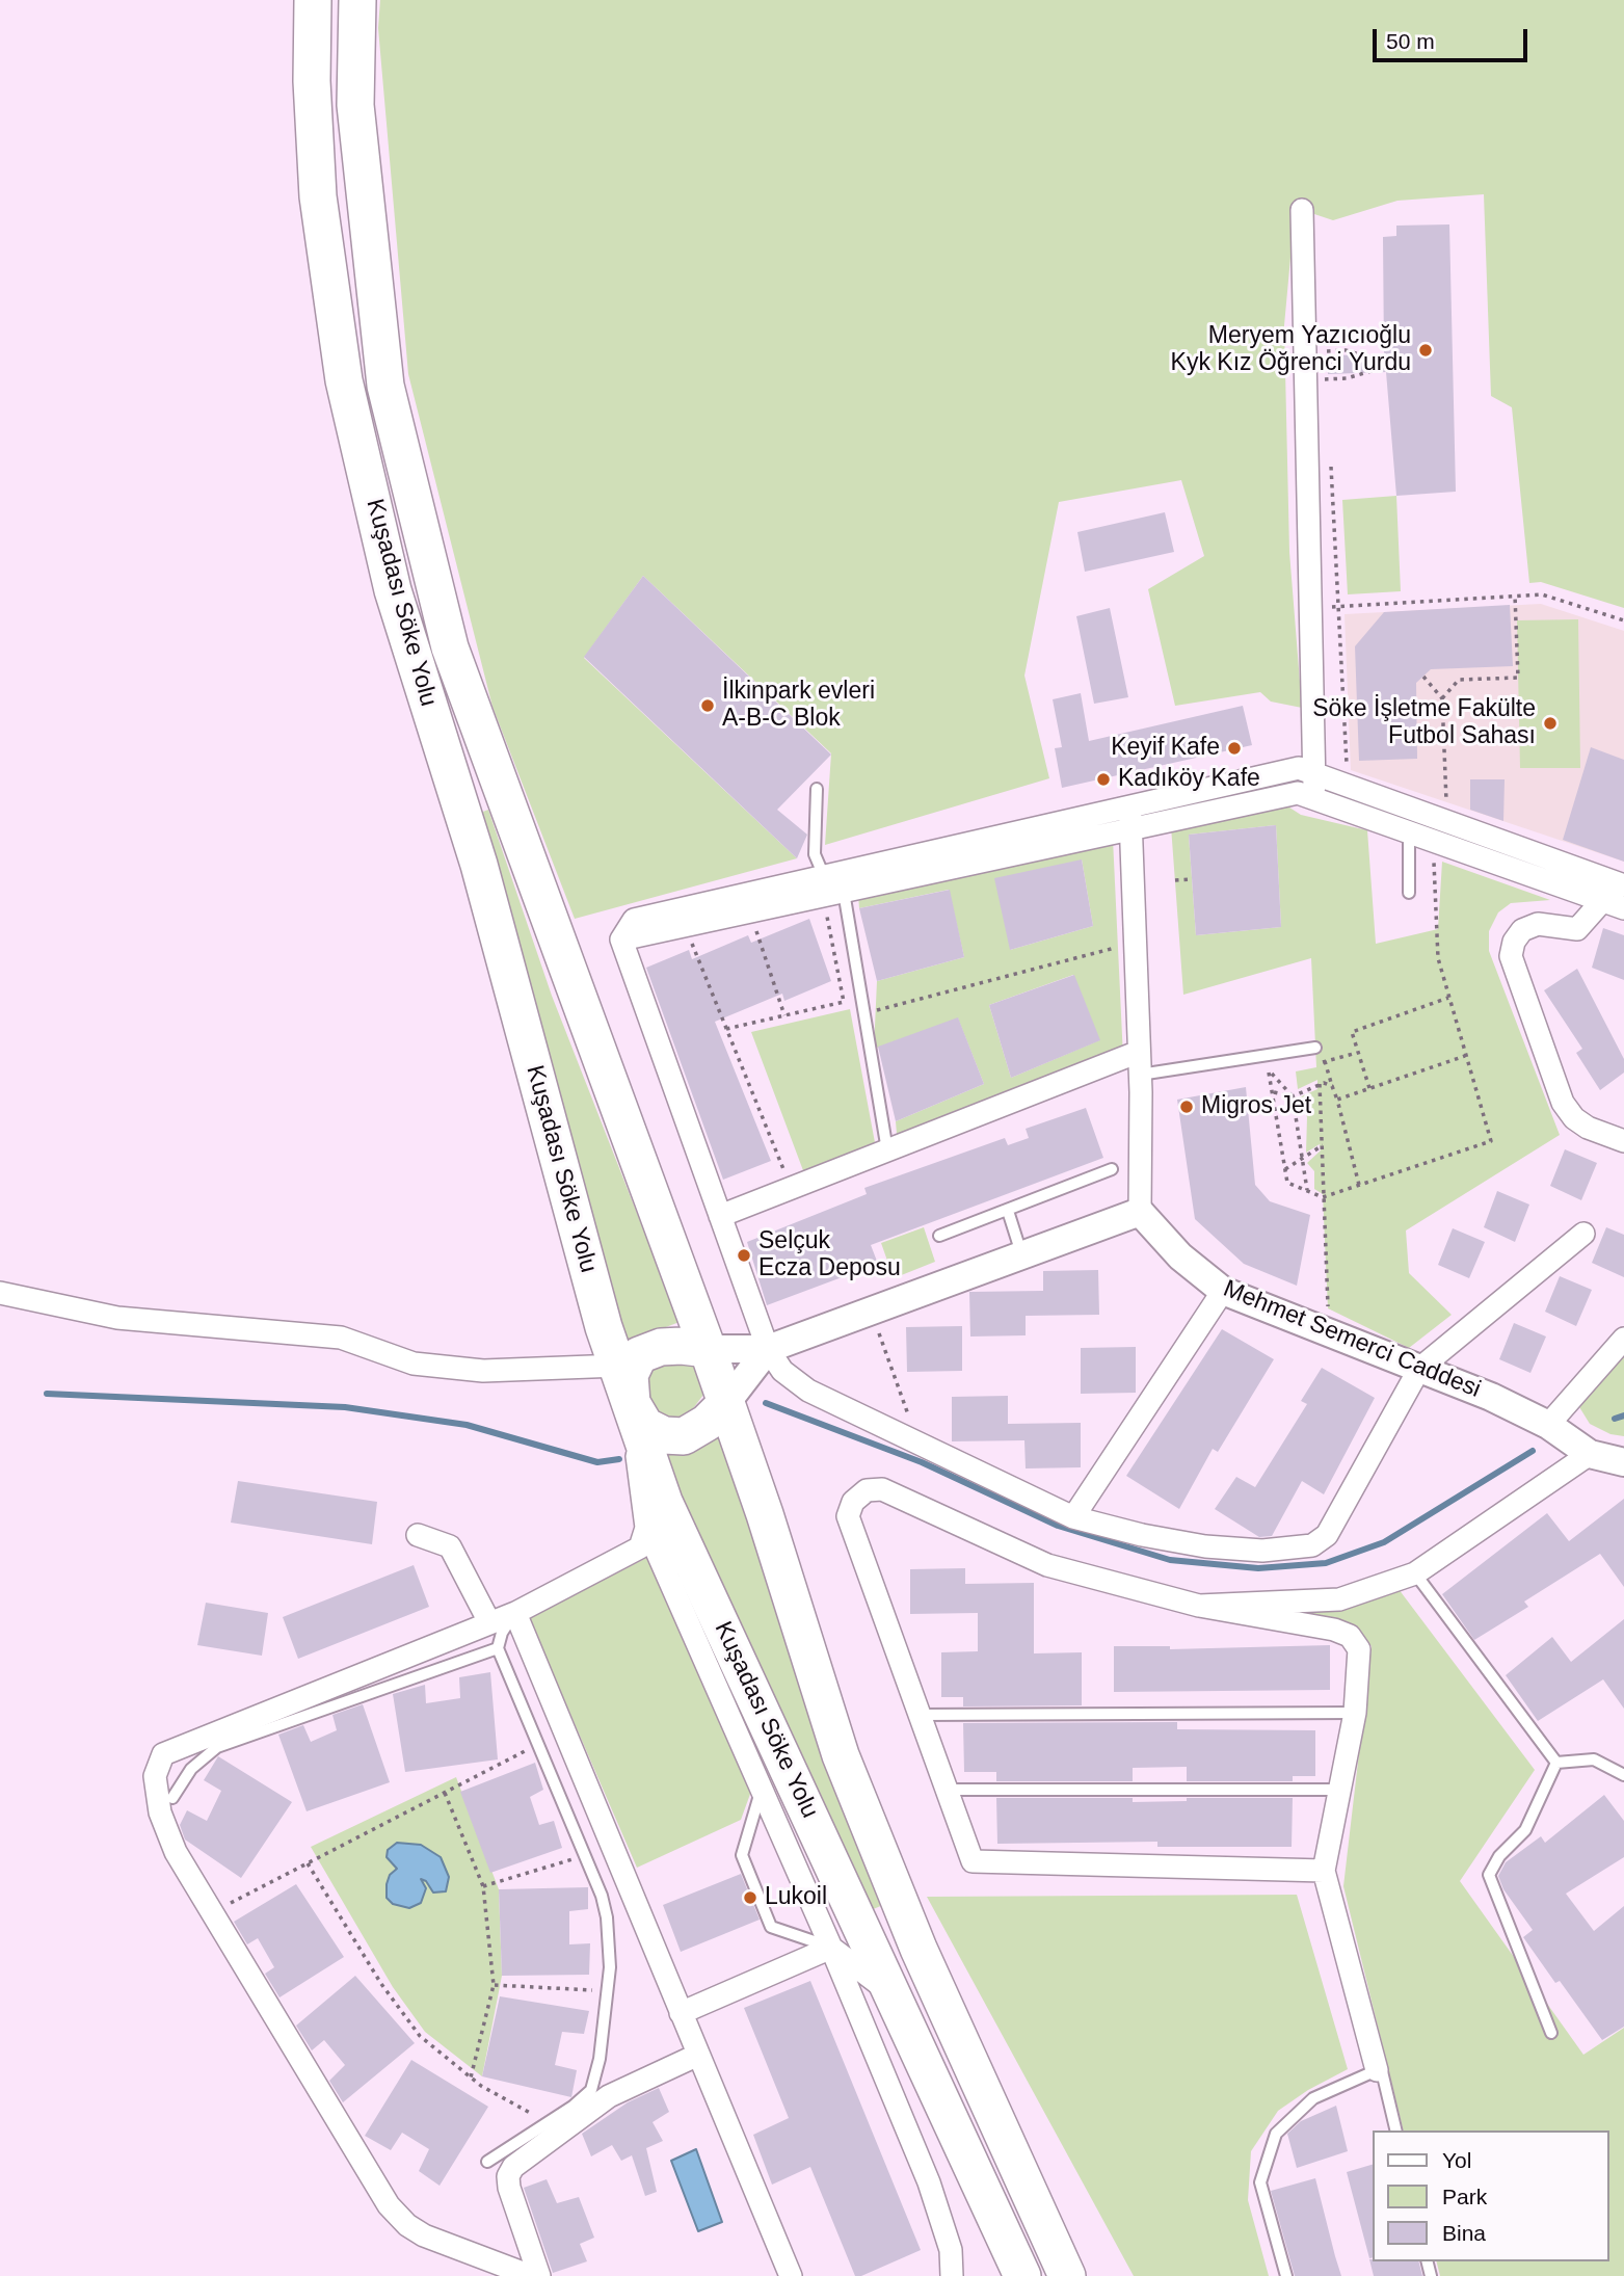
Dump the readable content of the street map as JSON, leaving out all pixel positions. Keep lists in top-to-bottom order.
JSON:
{
  "streets": {
    "highway": ["Kuşadası Söke Yolu"],
    "street": ["Mehmet Semerci Caddesi"]
  },
  "places": [
    "Meryem Yazıcıoğlu Kyk Kız Öğrenci Yurdu",
    "İlkinpark evleri A-B-C Blok",
    "Söke İşletme Fakülte Futbol Sahası",
    "Keyif Kafe",
    "Kadıköy Kafe",
    "Migros Jet",
    "Selçuk Ecza Deposu",
    "Lukoil"
  ],
  "legend": ["Yol", "Park", "Bina"],
  "scale_bar": "50 m"
}
